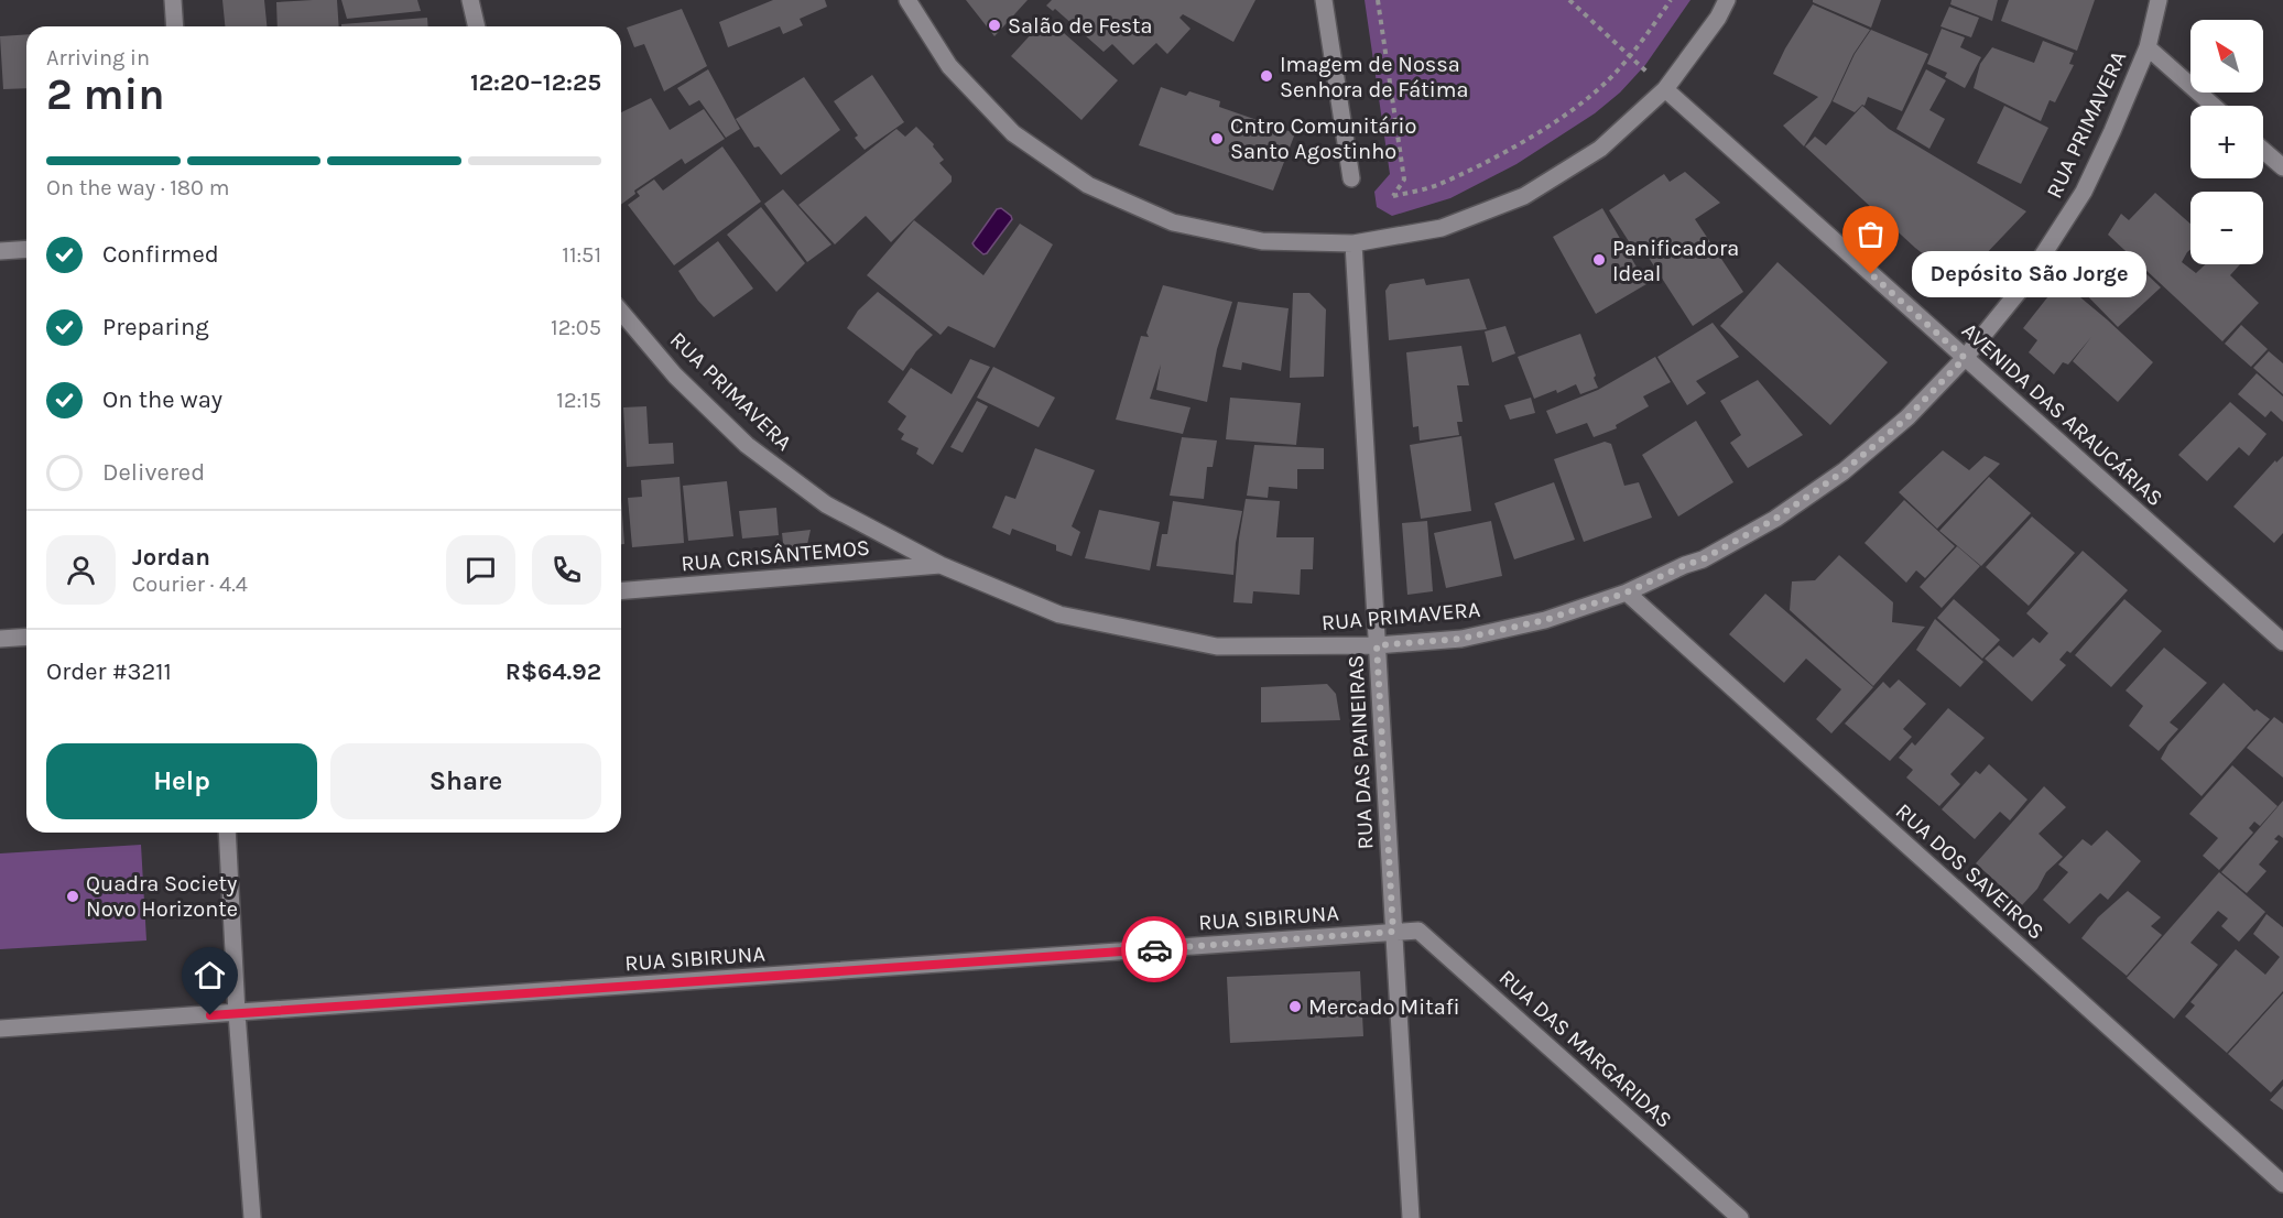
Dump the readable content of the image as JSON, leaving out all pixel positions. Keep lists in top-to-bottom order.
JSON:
{
  "streets": {
    "street": [
      "RUA PRIMAVERA",
      "AVENIDA DAS ARAUCÁRIAS",
      "RUA CRISÂNTEMOS",
      "RUA DAS PAINEIRAS",
      "RUA DOS SAVEIROS",
      "RUA SIBIRUNA",
      "RUA DAS MARGARIDAS"
    ]
  },
  "crossings": [
    ["RUA PRIMAVERA", "AVENIDA DAS ARAUCÁRIAS"],
    ["RUA PRIMAVERA", "RUA CRISÂNTEMOS"],
    ["RUA PRIMAVERA", "RUA DAS PAINEIRAS"],
    ["RUA PRIMAVERA", "RUA DOS SAVEIROS"],
    ["RUA DAS PAINEIRAS", "RUA SIBIRUNA"],
    ["RUA DAS PAINEIRAS", "RUA DAS MARGARIDAS"],
    ["RUA SIBIRUNA", "RUA DAS MARGARIDAS"]
  ],
  "places": [
    "Salão de Festa",
    "Imagem de Nossa Senhora de Fátima",
    "Cntro Comunitário Santo Agostinho",
    "Panificadora Ideal",
    "Depósito São Jorge",
    "Quadra Society Novo Horizonte",
    "Mercado Mitafi"
  ],
  "north": "top left",
  "page": {
    "map_buttons": ["+", "−"],
    "heading": ["2 min", "Arriving in", "12:20–12:25"],
    "panel": [
      "Jordan",
      "Courier · 4.4",
      "Order #3211",
      "R$64.92"
    ],
    "bar": "On the way · 180 m",
    "list": [
      ["Confirmed", "11:51"],
      ["Preparing", "12:05"],
      ["On the way", "12:15"],
      "Delivered"
    ],
    "bubble": "Depósito São Jorge",
    "buttons": ["Help", "Share"]
  }
}
